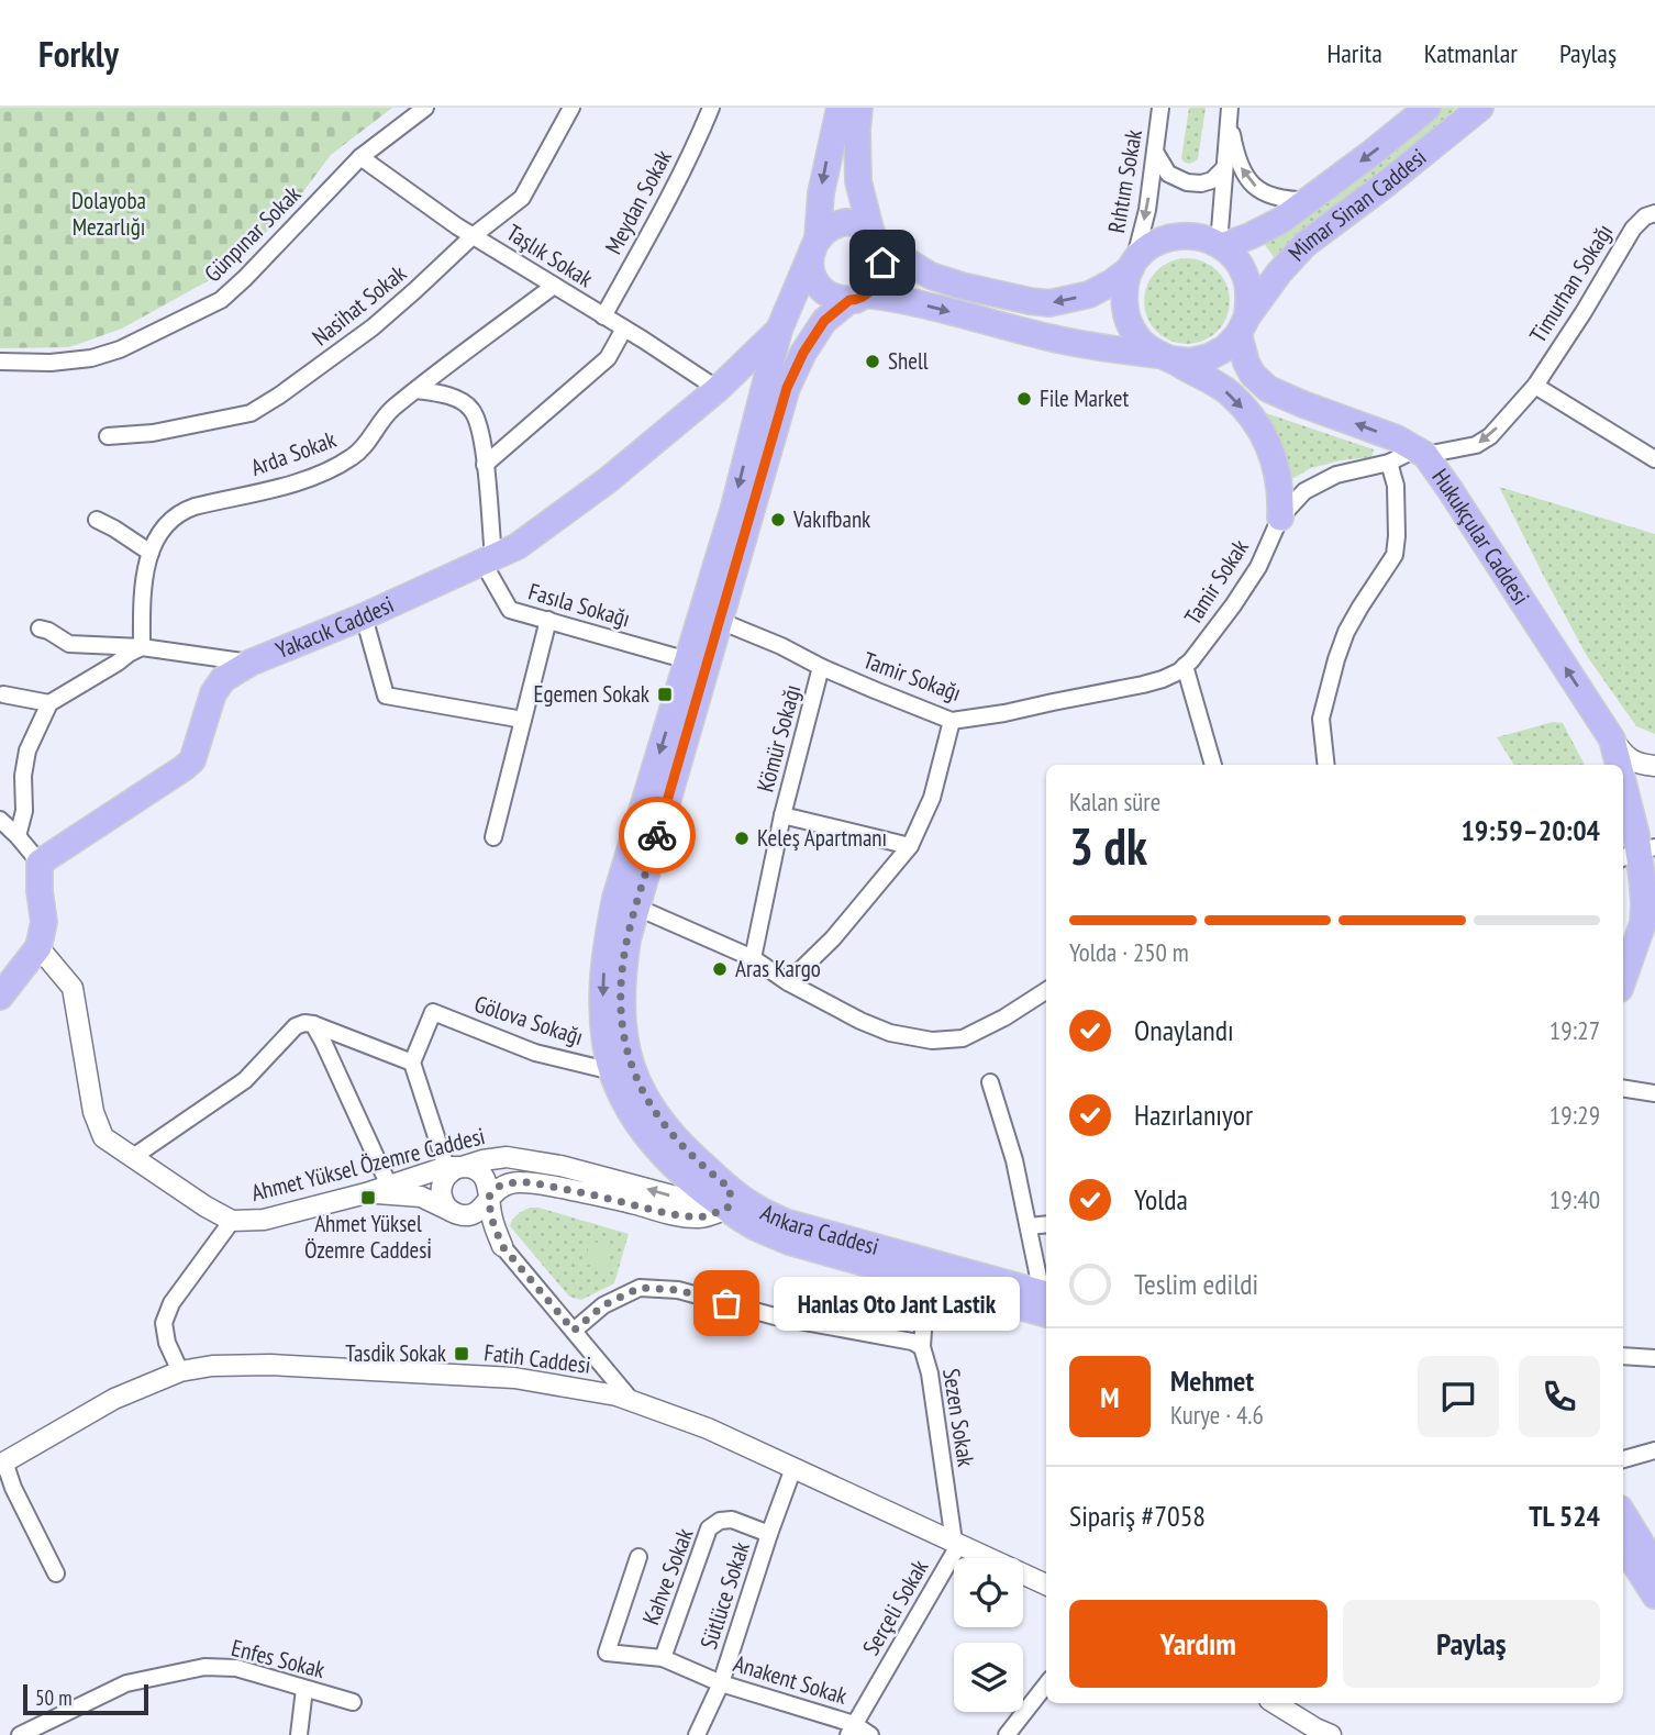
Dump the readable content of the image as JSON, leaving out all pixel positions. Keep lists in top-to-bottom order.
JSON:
{
  "streets": {
    "main road": [
      "Mimar Sinan Caddesi",
      "Hukukçular Caddesi",
      "Yakacık Caddesi",
      "Ankara Caddesi"
    ],
    "street": [
      "Rıhtım Sokak",
      "Meydan Sokak",
      "Günpınar Sokak",
      "Taşlık Sokak",
      "Timurhan Sokağı",
      "Nasihat Sokak",
      "Arda Sokak",
      "Tamir Sokak",
      "Fasıla Sokağı",
      "Tamir Sokağı",
      "Kömür Sokağı",
      "Gölova Sokağı",
      "Ahmet Yüksel Özemre Caddesi",
      "Fatih Caddesi",
      "Sezen Sokak",
      "Kahve Sokak",
      "Sütlüce Sokak",
      "Serçeli Sokak",
      "Enfes Sokak",
      "Anakent Sokak"
    ]
  },
  "crossings": [
    ["Rıhtım Sokak", "Mimar Sinan Caddesi"],
    ["Rıhtım Sokak", "Hukukçular Caddesi"],
    ["Meydan Sokak", "Taşlık Sokak"],
    ["Mimar Sinan Caddesi", "Hukukçular Caddesi"],
    ["Günpınar Sokak", "Taşlık Sokak"],
    ["Taşlık Sokak", "Nasihat Sokak"],
    ["Taşlık Sokak", "Arda Sokak"],
    ["Taşlık Sokak", "Yakacık Caddesi"],
    ["Timurhan Sokağı", "Hukukçular Caddesi"],
    ["Timurhan Sokağı", "Tamir Sokak"],
    ["Hukukçular Caddesi", "Tamir Sokak"],
    ["Tamir Sokak", "Tamir Sokağı"],
    ["Fasıla Sokağı", "Yakacık Caddesi"],
    ["Fasıla Sokağı", "Ankara Caddesi"],
    ["Yakacık Caddesi", "Ankara Caddesi"],
    ["Tamir Sokağı", "Kömür Sokağı"],
    ["Tamir Sokağı", "Ankara Caddesi"],
    ["Gölova Sokağı", "Ankara Caddesi"],
    ["Ahmet Yüksel Özemre Caddesi", "Ankara Caddesi"],
    ["Fatih Caddesi", "Sezen Sokak"],
    ["Fatih Caddesi", "Sütlüce Sokak"],
    ["Fatih Caddesi", "Serçeli Sokak"],
    ["Sezen Sokak", "Serçeli Sokak"],
    ["Kahve Sokak", "Sütlüce Sokak"],
    ["Kahve Sokak", "Anakent Sokak"],
    ["Sütlüce Sokak", "Anakent Sokak"],
    ["Serçeli Sokak", "Anakent Sokak"]
  ],
  "one_way": ["Timurhan Sokağı"],
  "parks": ["Dolayoba Mezarlığı"],
  "places": {
    "other": [
      "Shell",
      "File Market",
      "Vakıfbank",
      "Keleş Apartmanı",
      "Aras Kargo",
      "Hanlas Oto Jant Lastik"
    ],
    "transit": ["Egemen Sokak", "Ahmet Yüksel Özemre Caddesi̇", "Tasdi̇k Sokak"]
  },
  "scale_bar": "50 m",
  "page": {
    "header": "Forkly",
    "nav": ["Harita", "Katmanlar", "Paylaş"],
    "heading": ["3 dk", "Kalan süre", "19:59–20:04"],
    "panel": [
      "Mehmet",
      "Kurye · 4.6",
      "Sipariş #7058",
      "TL 524"
    ],
    "bar": "Yolda · 250 m",
    "list": [
      ["Onaylandı", "19:27"],
      ["Hazırlanıyor", "19:29"],
      ["Yolda", "19:40"],
      "Teslim edildi"
    ],
    "bubble": "Hanlas Oto Jant Lastik",
    "round": "M",
    "buttons": ["Yardım", "Paylaş"],
    "scale": "50 m"
  }
}
